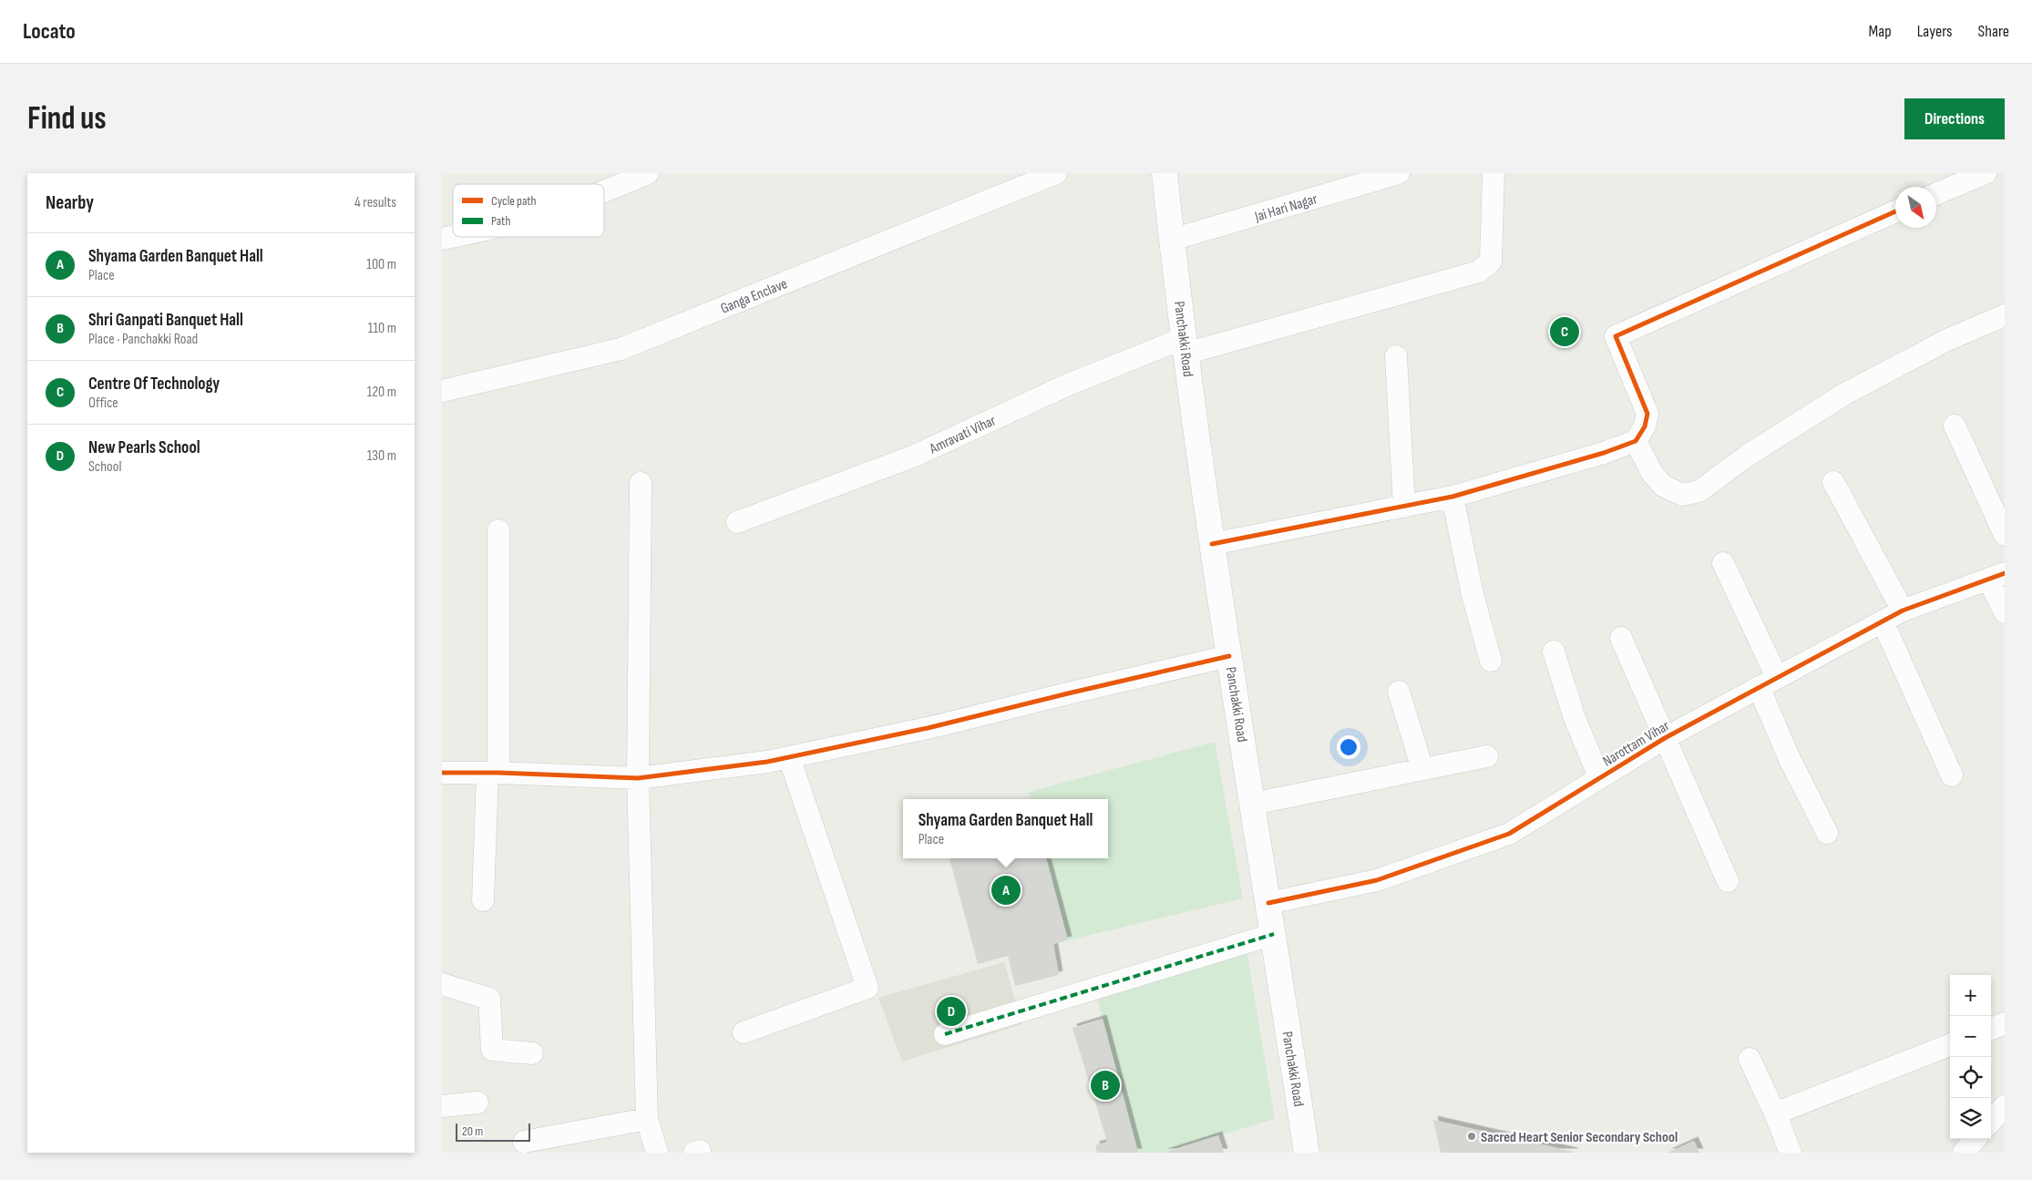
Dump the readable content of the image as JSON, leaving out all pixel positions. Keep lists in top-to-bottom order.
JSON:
{
  "streets": {
    "main road": ["Panchakki Road"],
    "street": [
      "Jai Hari Nagar",
      "Ganga Enclave",
      "Amravati Vihar",
      "Narottam Vihar"
    ]
  },
  "crossings": [
    ["Jai Hari Nagar", "Panchakki Road"],
    ["Panchakki Road", "Amravati Vihar"],
    ["Panchakki Road", "Narottam Vihar"]
  ],
  "places": ["Sacred Heart Senior Secondary School"],
  "legend": ["Cycle path", "Path"],
  "scale_bar": "20 m",
  "north": "bottom right",
  "page": {
    "header": "Locato",
    "nav": ["Map", "Layers", "Share"],
    "buttons": "Directions",
    "title": "Find us",
    "heading": ["Nearby", "4 results"],
    "list": [
      {
        "mark": "A",
        "name": "Shyama Garden Banquet Hall",
        "note": "Place",
        "value": "100 m"
      },
      {
        "mark": "B",
        "name": "Shri Ganpati Banquet Hall",
        "note": "Place · Panchakki Road",
        "value": "110 m"
      },
      {
        "mark": "C",
        "name": "Centre Of Technology",
        "note": "Office",
        "value": "120 m"
      },
      {
        "mark": "D",
        "name": "New Pearls School",
        "note": "School",
        "value": "130 m"
      }
    ],
    "pins": [
      "C",
      "A",
      "D",
      "B"
    ],
    "popup": ["Shyama Garden Banquet Hall", "Place"],
    "map_buttons": ["+", "−"],
    "scale": "20 m"
  }
}
